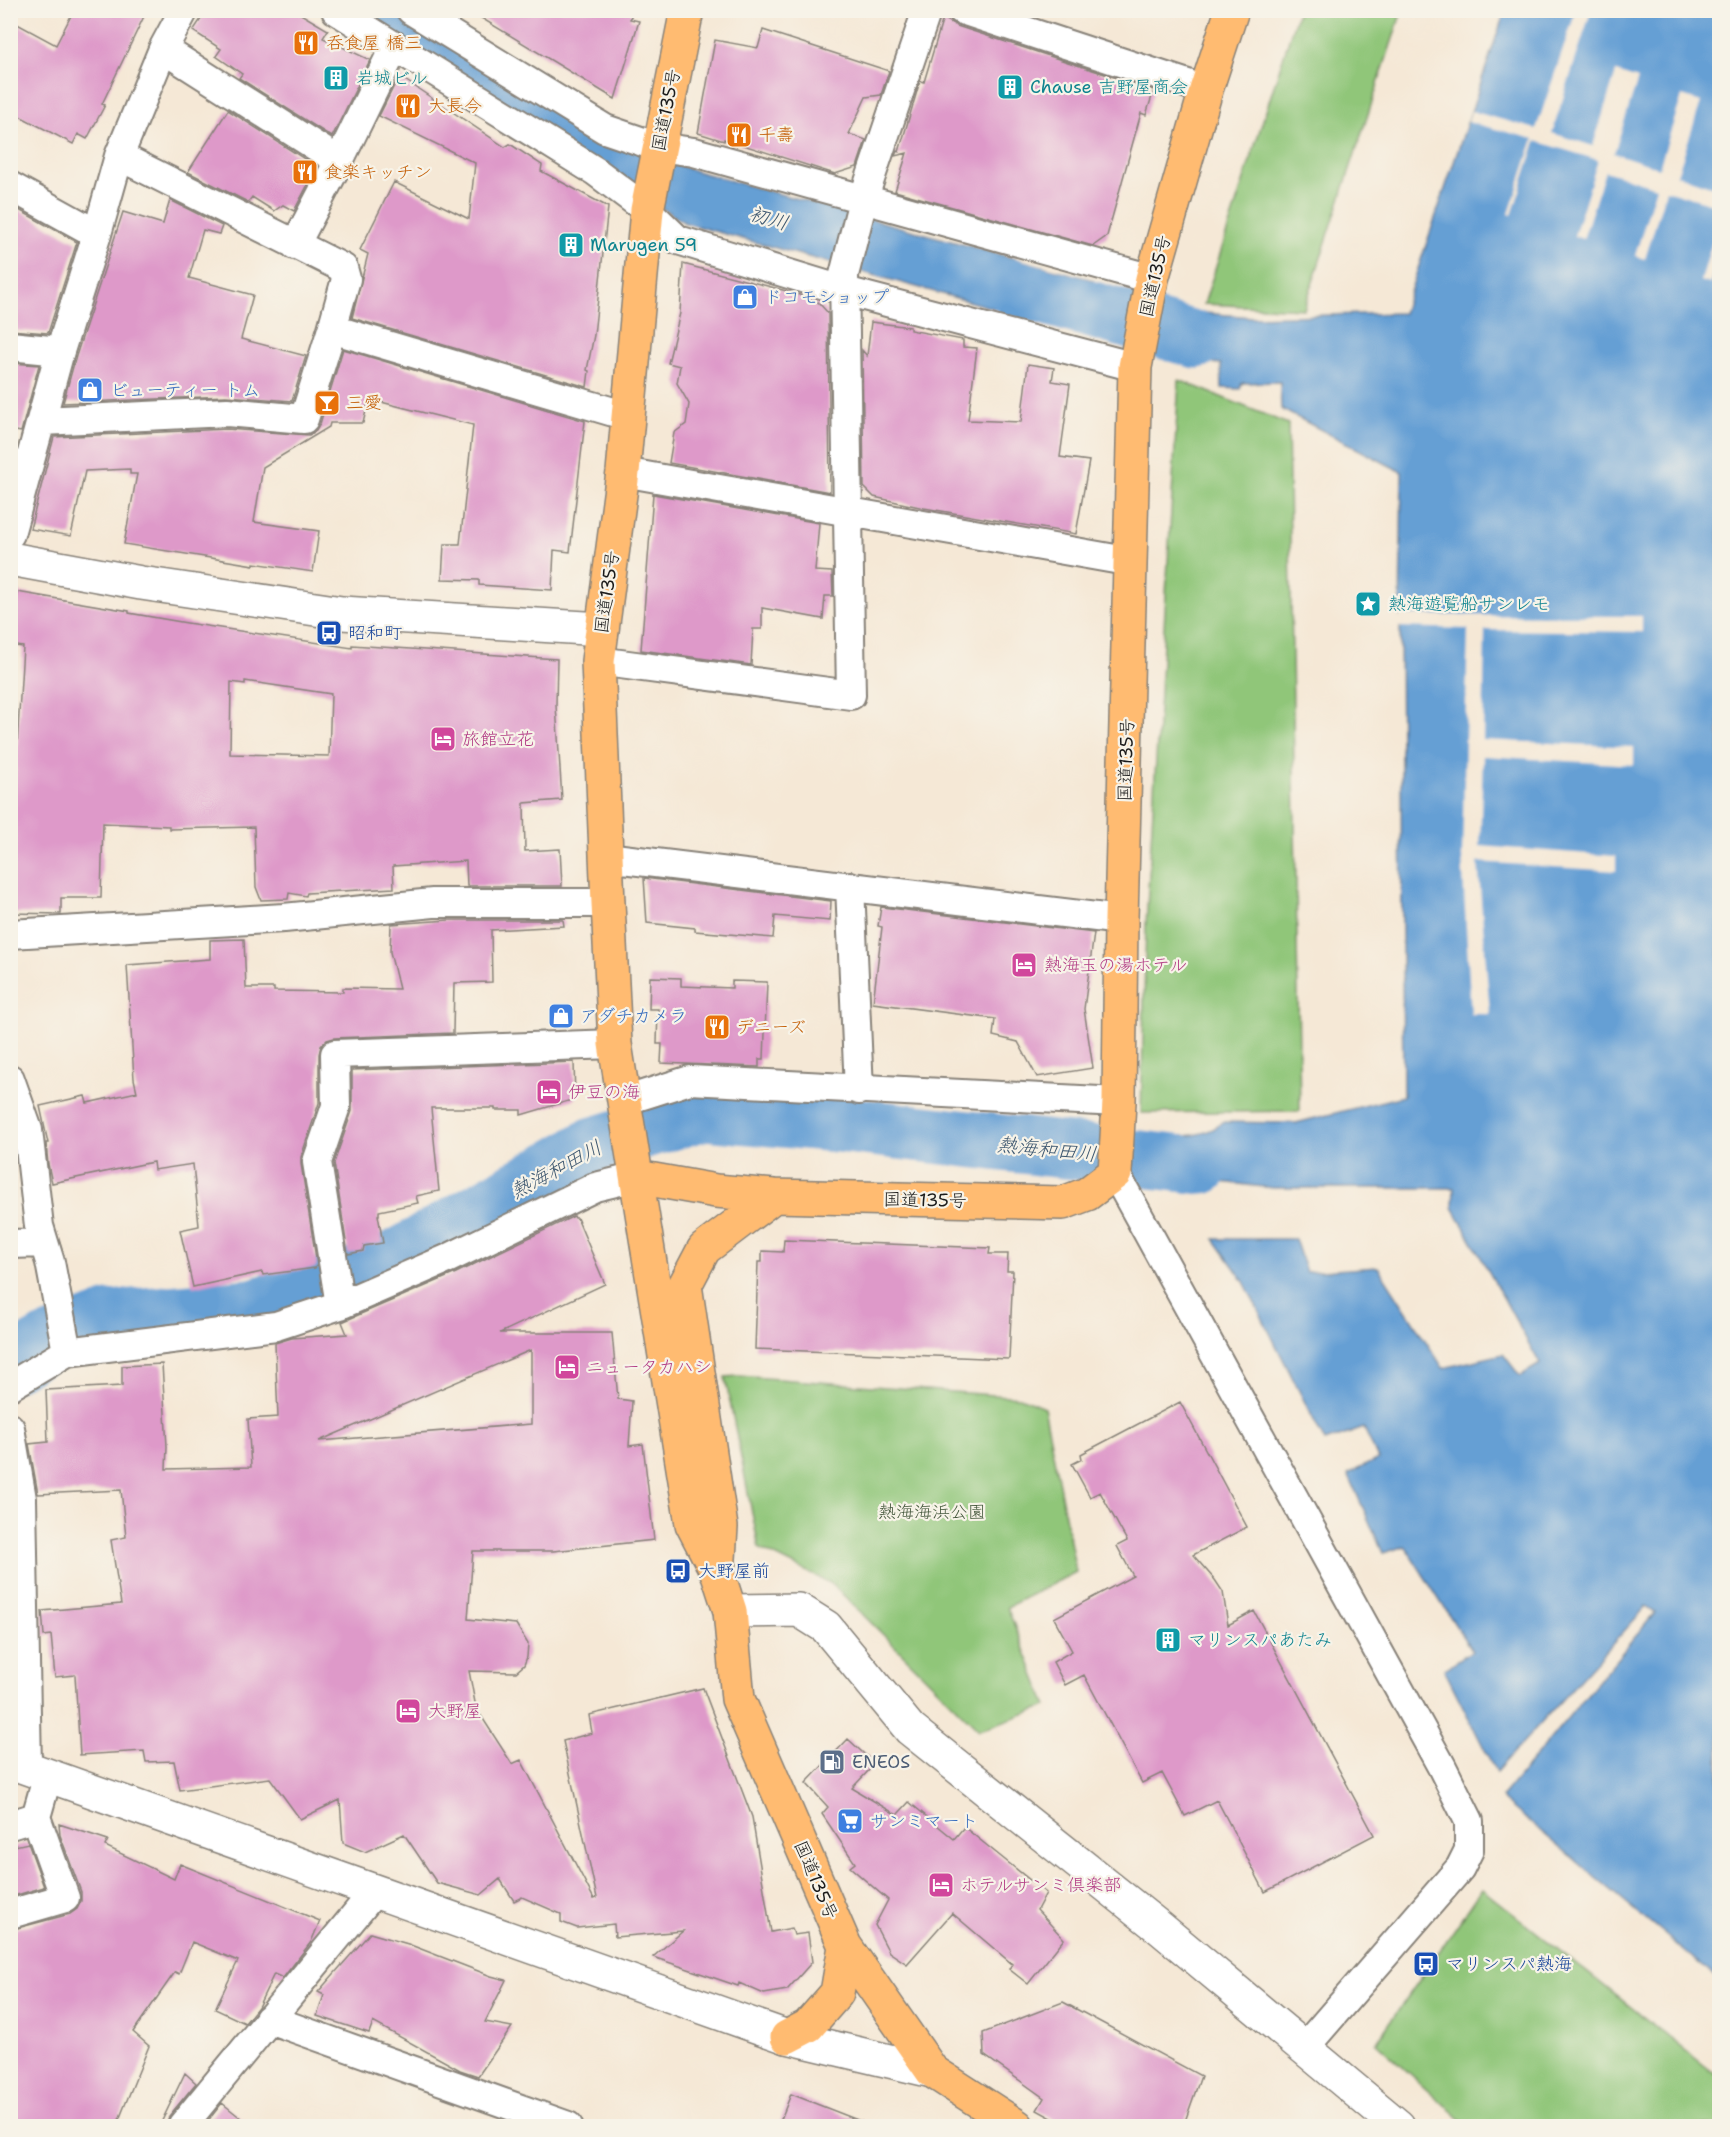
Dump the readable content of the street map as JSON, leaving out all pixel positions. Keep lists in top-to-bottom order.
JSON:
{
  "streets": {
    "highway": ["国道135号"]
  },
  "water": ["初川", "熱海和田川"],
  "parks": ["熱海海浜公園"],
  "places": {
    "restaurant": [
      "呑食屋 橋三",
      "大長今",
      "千壽",
      "食楽キッチン",
      "デニーズ"
    ],
    "building": [
      "岩城ビル",
      "Chause 吉野屋商会",
      "Marugen 59",
      "マリンスパあたみ"
    ],
    "shop": ["ドコモショップ", "ビューティー トム", "アダチカメラ"],
    "bar": ["三愛"],
    "place": ["熱海遊覧船サンレモ"],
    "bus stop": ["昭和町", "大野屋前", "マリンスパ熱海"],
    "hotel": [
      "旅館立花",
      "熱海玉の湯ホテル",
      "伊豆の海",
      "ニュータカハシ",
      "大野屋",
      "ホテルサンミ倶楽部"
    ],
    "fuel station": ["ENEOS"],
    "supermarket": ["サンミマート"]
  }
}
